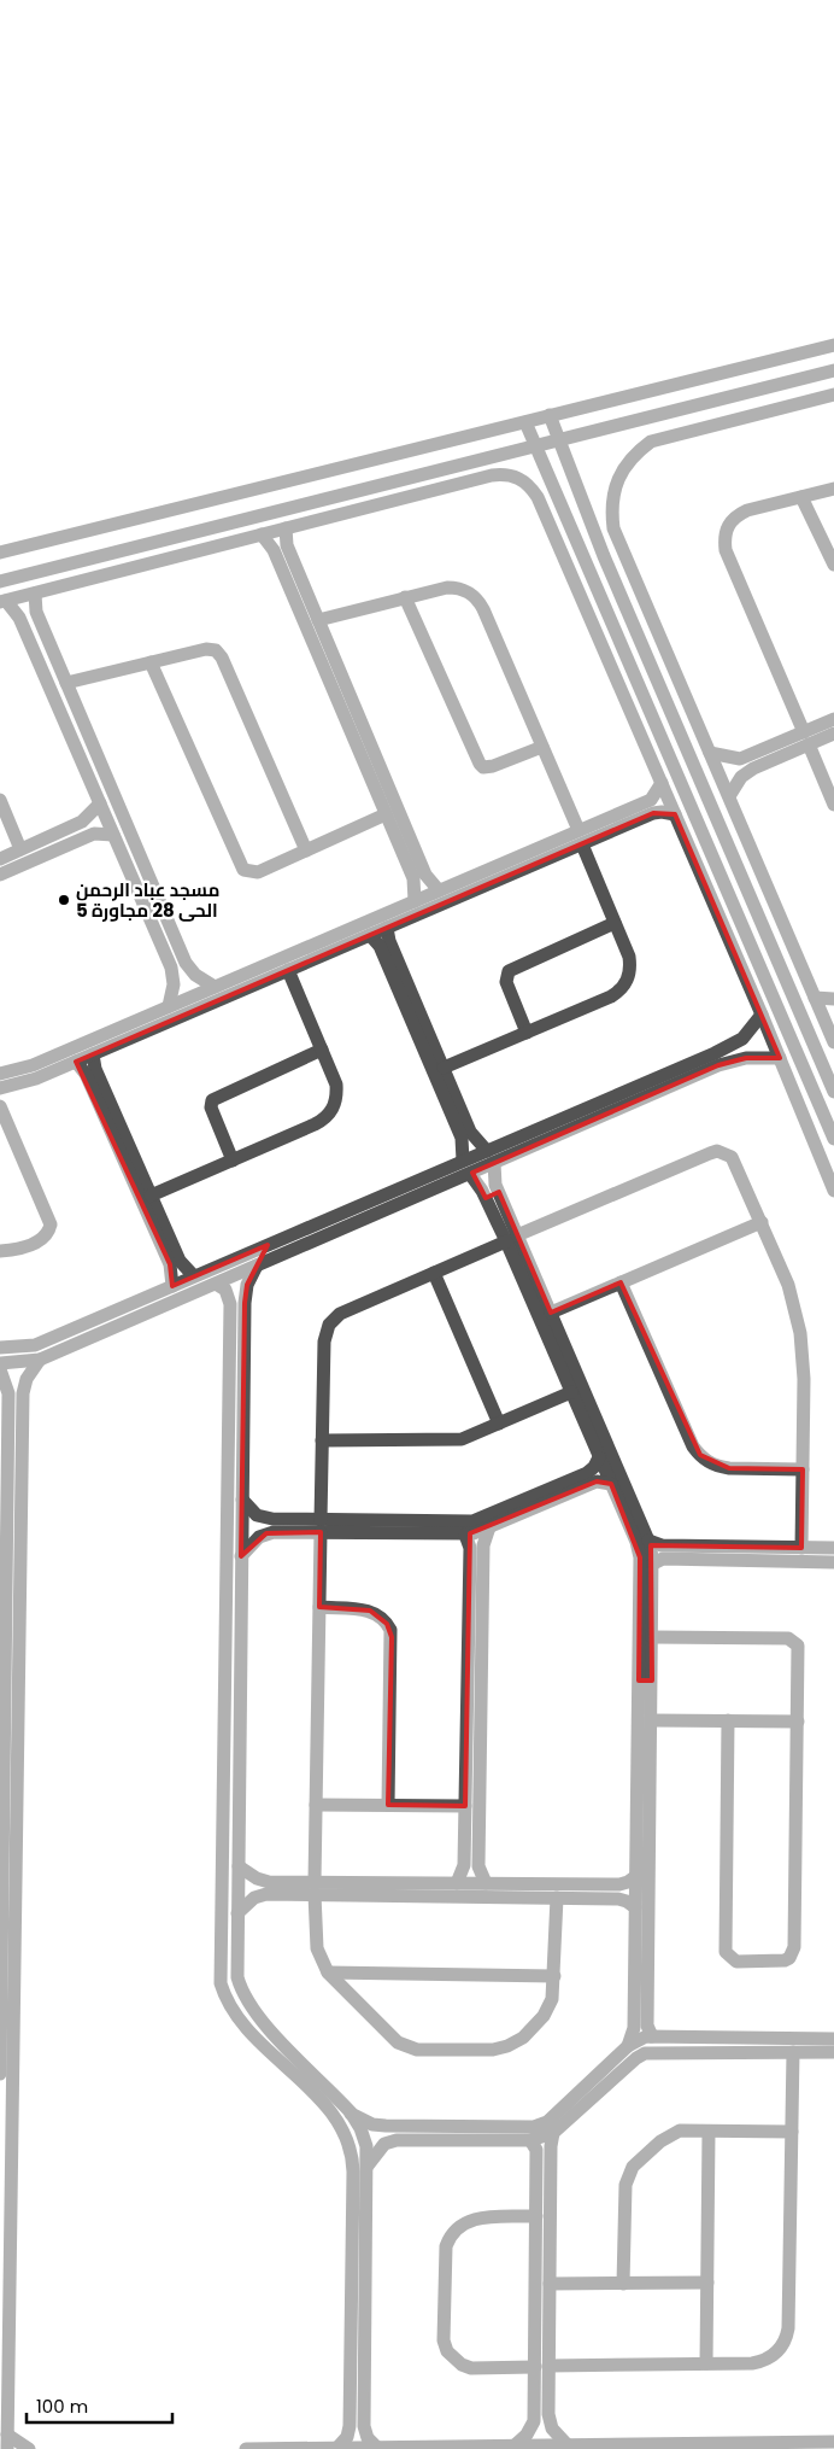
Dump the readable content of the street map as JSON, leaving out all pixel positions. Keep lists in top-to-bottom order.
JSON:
{
  "places": ["مسجد عباد الرحمن الحى 28 مجاورة 5"],
  "scale_bar": "100 m"
}
